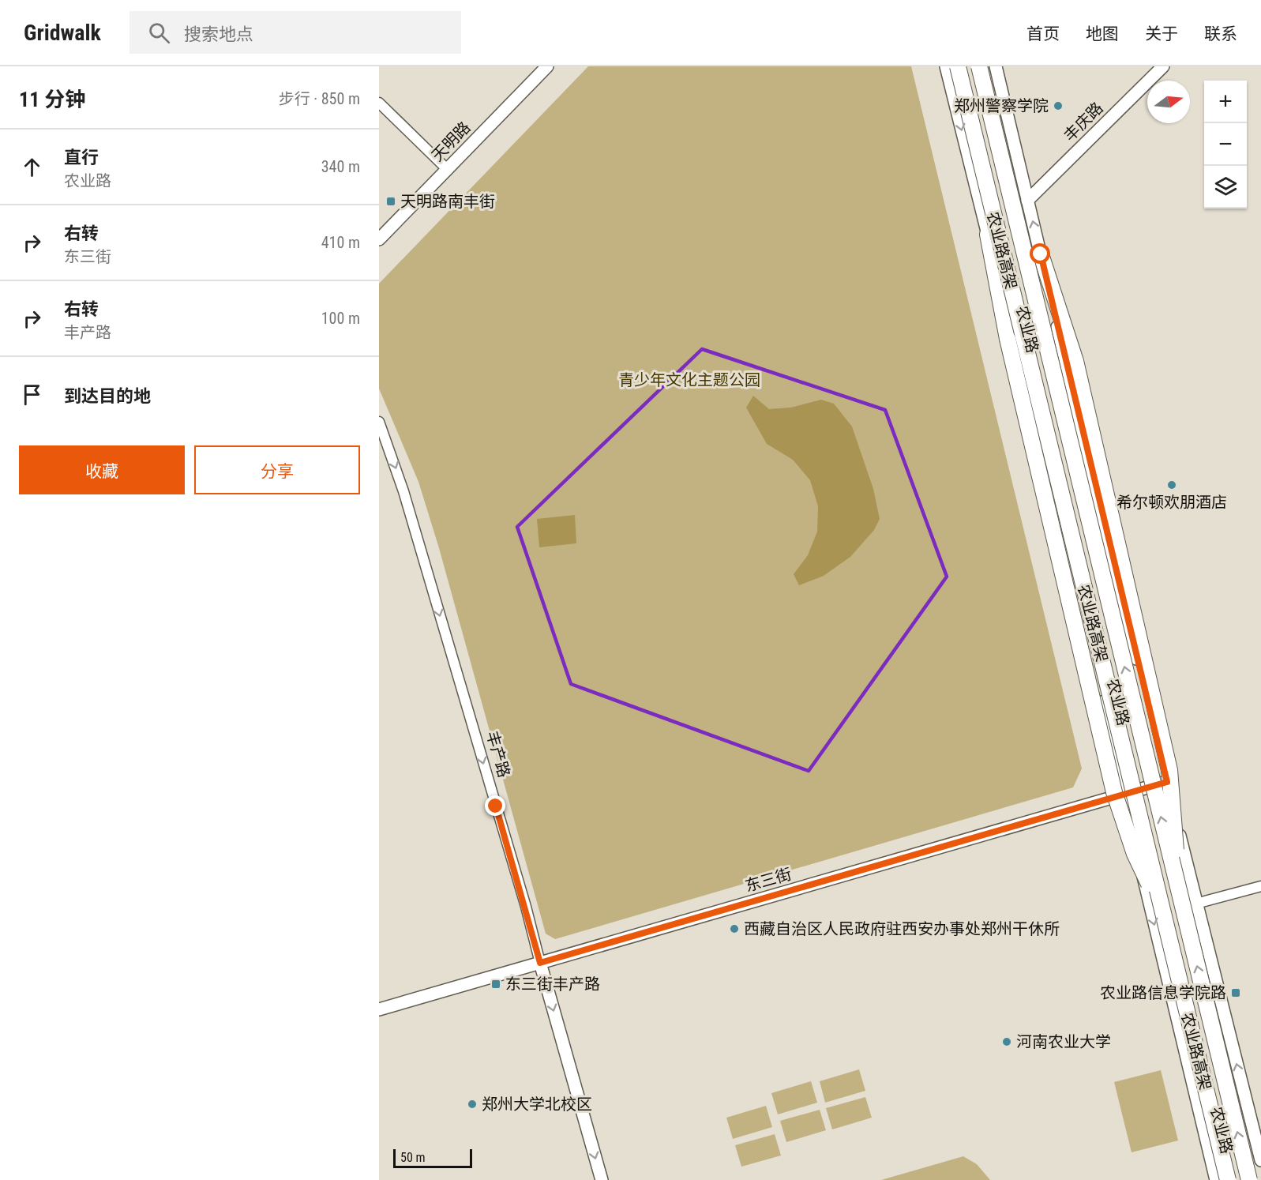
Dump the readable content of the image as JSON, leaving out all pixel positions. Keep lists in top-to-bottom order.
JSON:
{
  "streets": {
    "highway": ["农业路高架"],
    "street": [
      "丰庆路",
      "天明路",
      "农业路",
      "丰产路",
      "东三街"
    ]
  },
  "crossings": [
    ["丰庆路", "农业路"],
    ["农业路", "东三街"],
    ["丰产路", "东三街"]
  ],
  "one_way": ["丰产路"],
  "parks": ["青少年文化主题公园"],
  "places": {
    "other": [
      "郑州警察学院",
      "希尔顿欢朋酒店",
      "西藏自治区人民政府驻西安办事处郑州干休所",
      "河南农业大学",
      "郑州大学北校区"
    ],
    "transit": ["天明路南丰街", "东三街丰产路", "农业路信息学院路"]
  },
  "scale_bar": "50 m",
  "north": "right",
  "page": {
    "header": "Gridwalk",
    "search": "搜索地点",
    "nav": [
      "首页",
      "地图",
      "关于",
      "联系"
    ],
    "heading": ["11 分钟", "步行 · 850 m"],
    "map_buttons": ["+", "−"],
    "list": [
      ["直行", "农业路", "340 m"],
      ["右转", "东三街", "410 m"],
      ["右转", "丰产路", "100 m"],
      "到达目的地"
    ],
    "buttons": ["收藏", "分享"],
    "scale": "50 m"
  }
}
